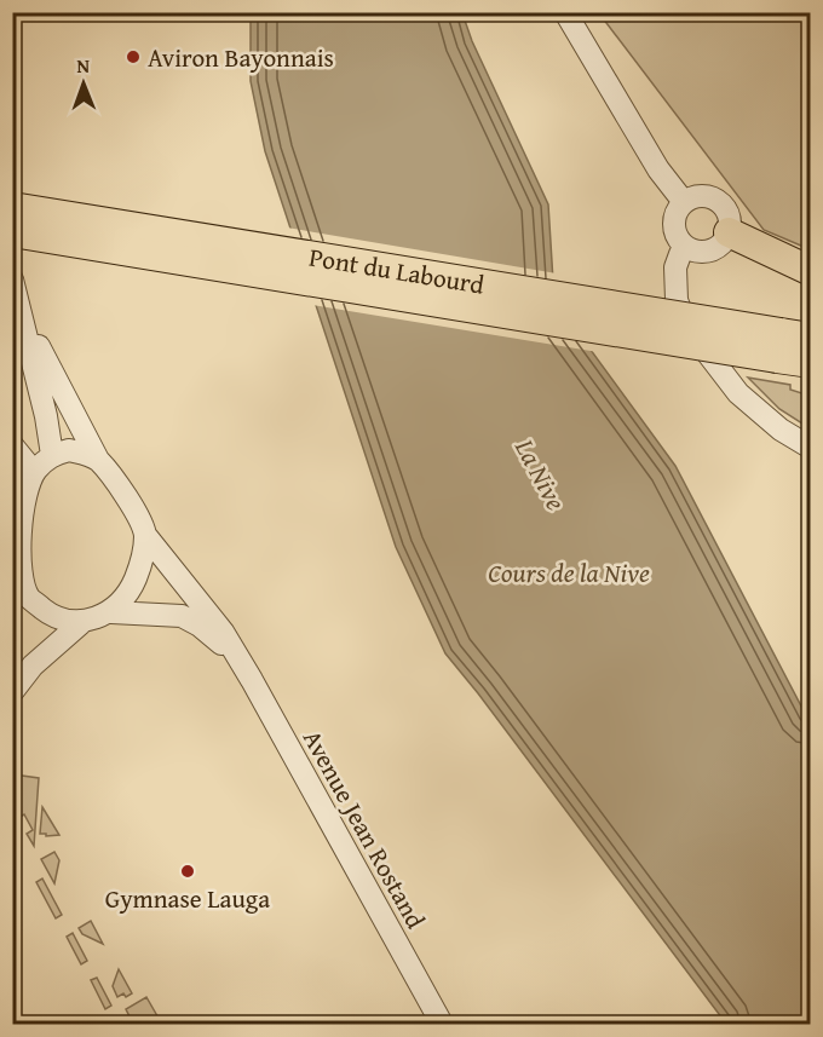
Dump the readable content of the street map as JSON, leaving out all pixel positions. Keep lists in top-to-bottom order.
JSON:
{
  "streets": {
    "main road": ["Pont du Labourd"],
    "street": ["Avenue Jean Rostand"]
  },
  "water": ["La Nive", "Cours de la Nive"],
  "places": ["Aviron Bayonnais", "Gymnase Lauga"],
  "north": "top"
}
